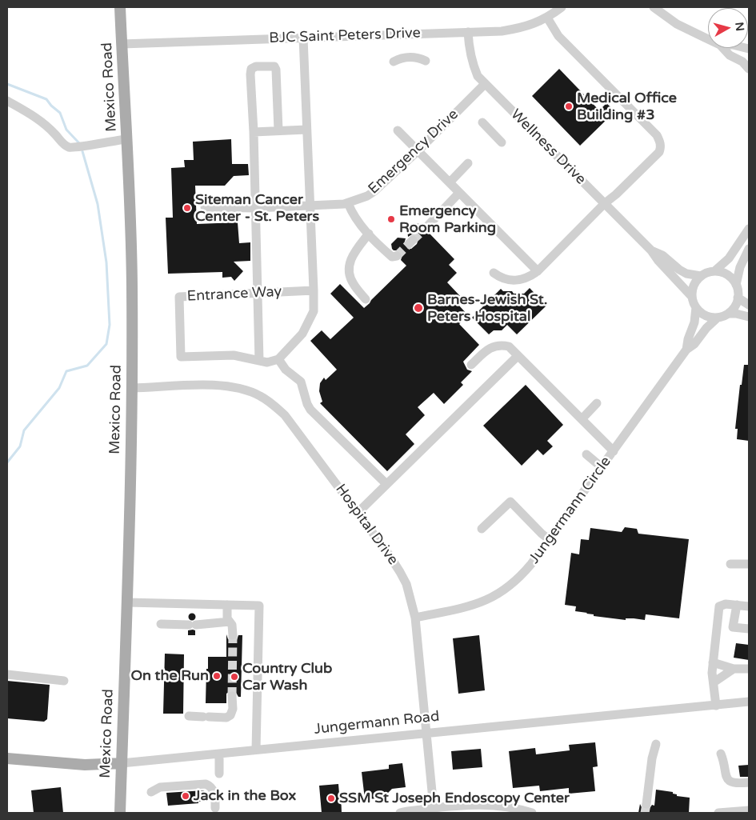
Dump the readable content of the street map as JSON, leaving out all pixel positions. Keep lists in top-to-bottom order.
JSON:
{
  "streets": {
    "main road": ["Mexico Road", "Jungermann Road"],
    "street": [
      "BJC Saint Peters Drive",
      "Wellness Drive",
      "Emergency Drive",
      "Entrance Way",
      "Jungermann Circle",
      "Hospital Drive"
    ]
  },
  "crossings": [
    ["BJC Saint Peters Drive", "Mexico Road"],
    ["BJC Saint Peters Drive", "Wellness Drive"],
    ["Mexico Road", "Hospital Drive"],
    ["Mexico Road", "Jungermann Road"],
    ["Wellness Drive", "Emergency Drive"],
    ["Wellness Drive", "Jungermann Circle"],
    ["Jungermann Circle", "Hospital Drive"],
    ["Hospital Drive", "Jungermann Road"]
  ],
  "places": [
    "Medical Office Building #3",
    "Siteman Cancer Center - St. Peters",
    "Emergency Room Parking",
    "Barnes-Jewish St. Peters Hospital",
    "On the Run",
    "Country Club Car Wash",
    "Jack in the Box",
    "SSM St Joseph Endoscopy Center"
  ],
  "north": "right"
}
